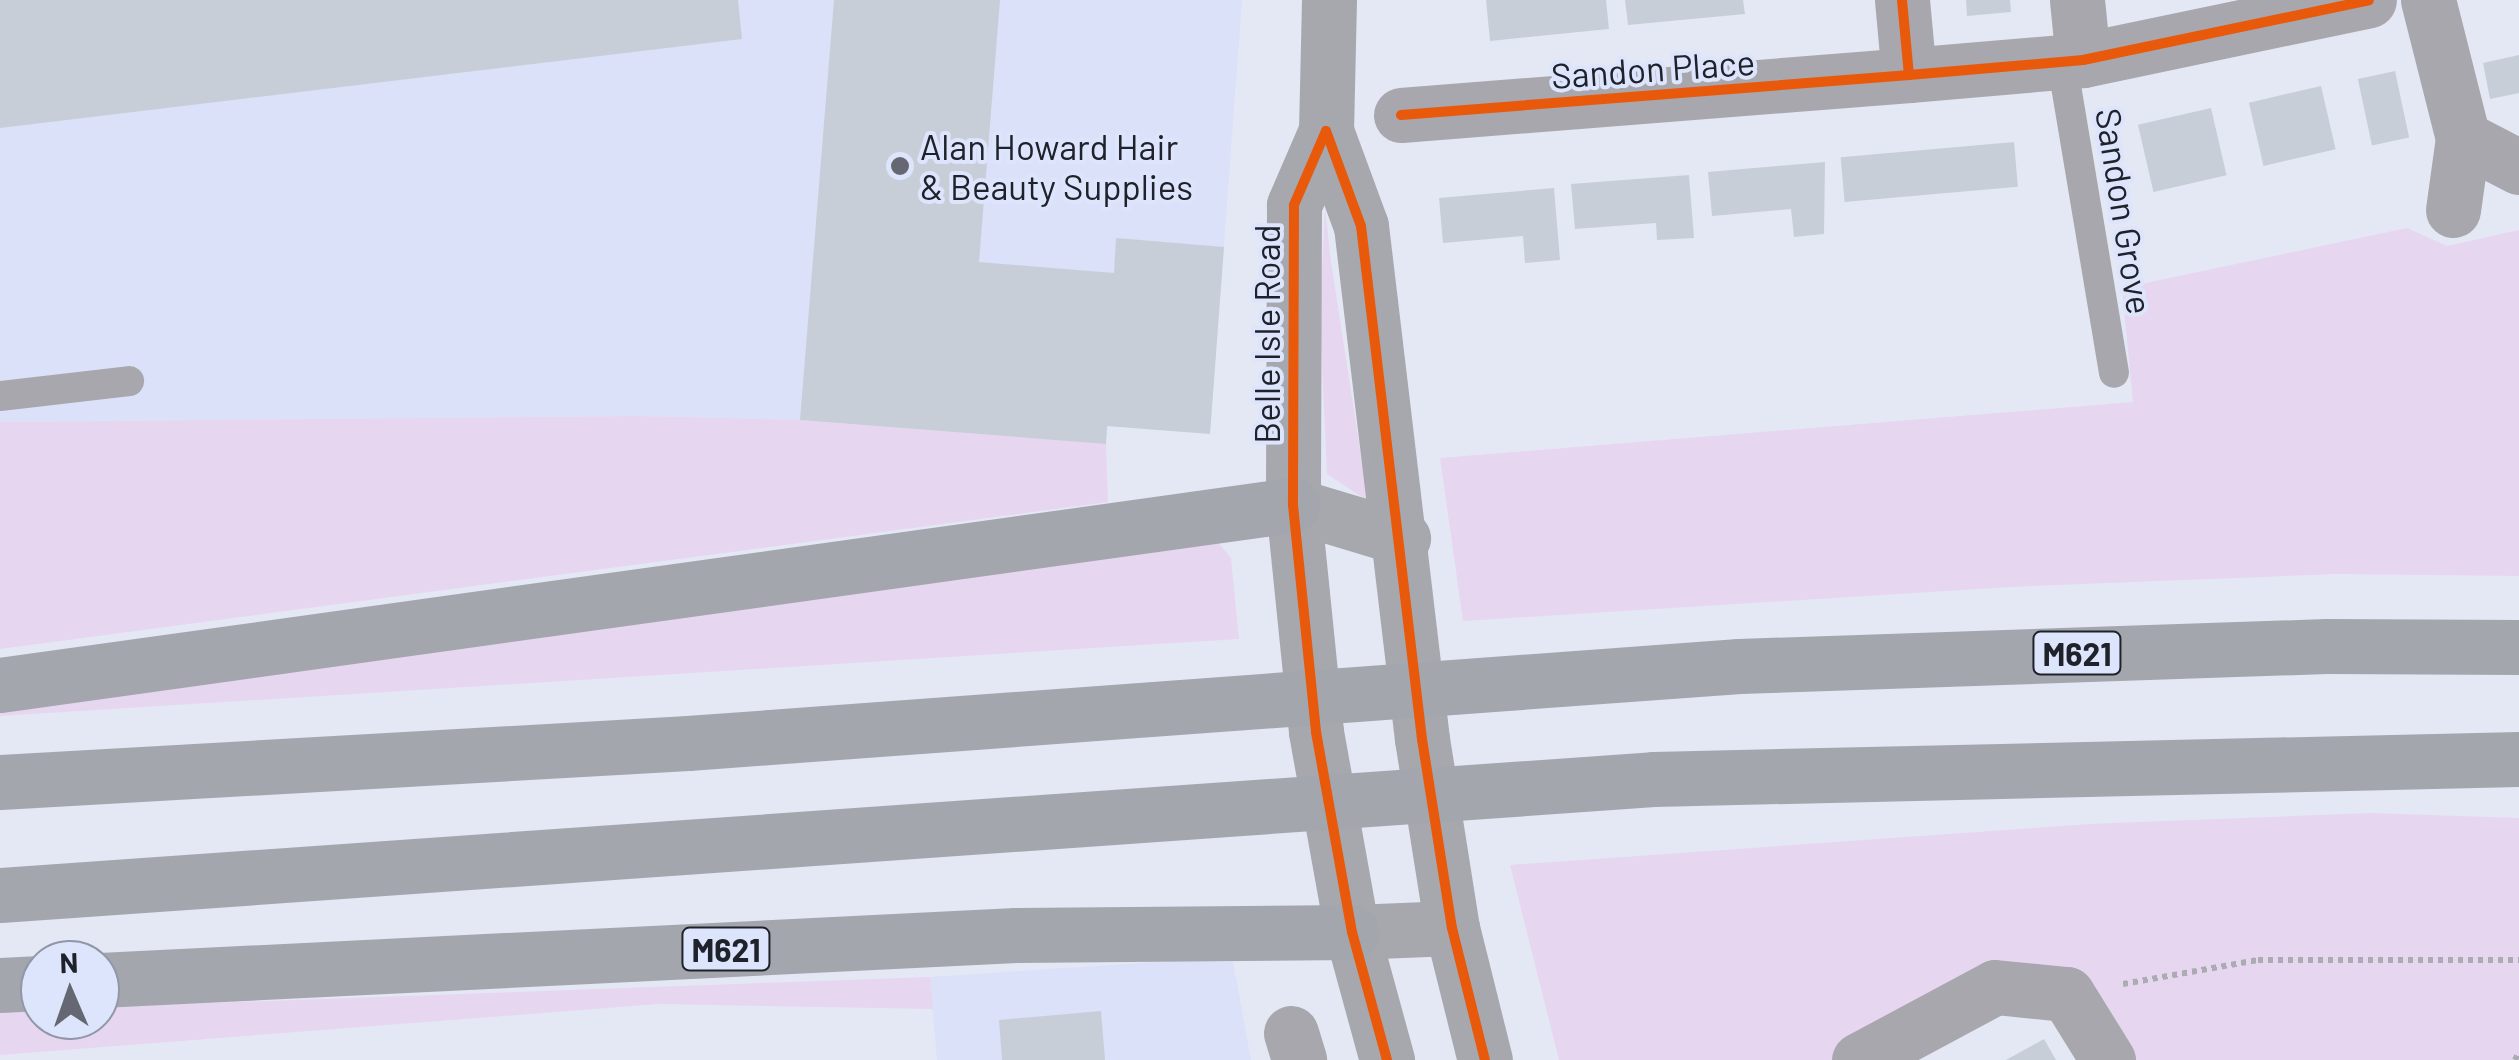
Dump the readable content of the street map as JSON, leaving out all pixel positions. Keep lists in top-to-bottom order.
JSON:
{
  "streets": {
    "highway": ["M621"],
    "street": ["Sandon Place", "Belle Isle Road"],
    "lane": ["Sandon Grove"]
  },
  "crossings": [
    ["Sandon Place", "Sandon Grove"],
    ["Belle Isle Road", "M621"]
  ],
  "places": ["Alan Howard Hair & Beauty Supplies"],
  "north": "top"
}
